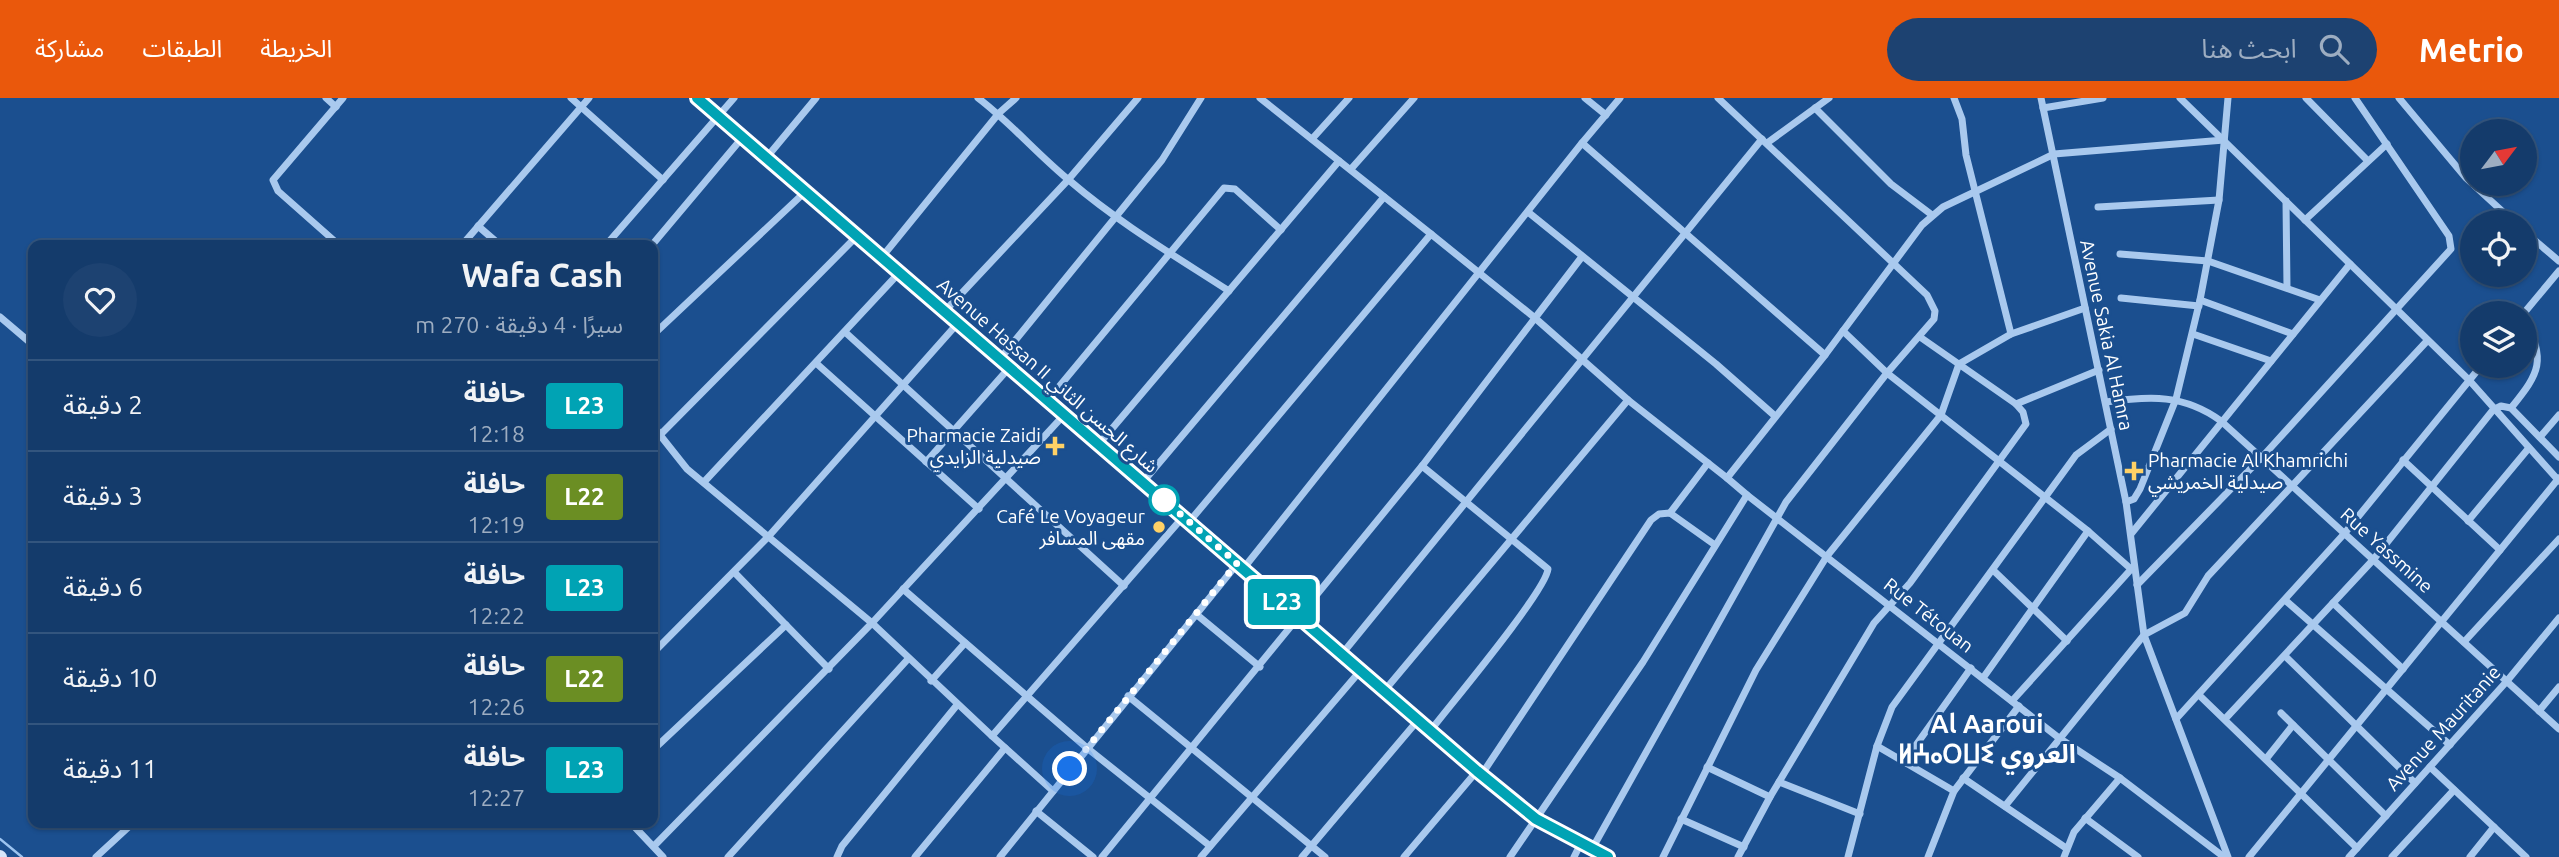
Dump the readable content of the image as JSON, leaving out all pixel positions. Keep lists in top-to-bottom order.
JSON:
{
  "streets": {
    "main road": ["Avenue Hassan II شارع الحسن الثاني"],
    "street": [
      "Avenue Sakia Al Hamra",
      "Rue Yassmine",
      "Rue Tétouan",
      "Avenue Mauritanie"
    ]
  },
  "crossings": [
    ["Avenue Sakia Al Hamra", "Rue Yassmine"],
    ["Rue Yassmine", "Avenue Mauritanie"]
  ],
  "districts": ["Al Aaroui ⵍⵄⴰⵔⵡⵉ العروي"],
  "places": {
    "health": ["Pharmacie Zaidi صيدلية الزايدي", "Pharmacie Al Khamrichi صيدلية الخمريشي"],
    "other": ["Café Le Voyageur مقهى المسافر"]
  },
  "lines": ["bus line L23"],
  "north": "top right",
  "page": {
    "header": "Metrio",
    "search": "ابحث هنا",
    "nav": ["الخريطة", "الطبقات", "مشاركة"],
    "on_map": "L23",
    "heading": ["Wafa Cash", "سيرًا · 4 دقيقة · 270 m"],
    "list": [
      {
        "mark": "L23",
        "name": "حافلة",
        "note": "12:18",
        "value": "2 دقيقة"
      },
      {
        "mark": "L22",
        "name": "حافلة",
        "note": "12:19",
        "value": "3 دقيقة"
      },
      {
        "mark": "L23",
        "name": "حافلة",
        "note": "12:22",
        "value": "6 دقيقة"
      },
      {
        "mark": "L22",
        "name": "حافلة",
        "note": "12:26",
        "value": "10 دقيقة"
      },
      {
        "mark": "L23",
        "name": "حافلة",
        "note": "12:27",
        "value": "11 دقيقة"
      }
    ]
  }
}
